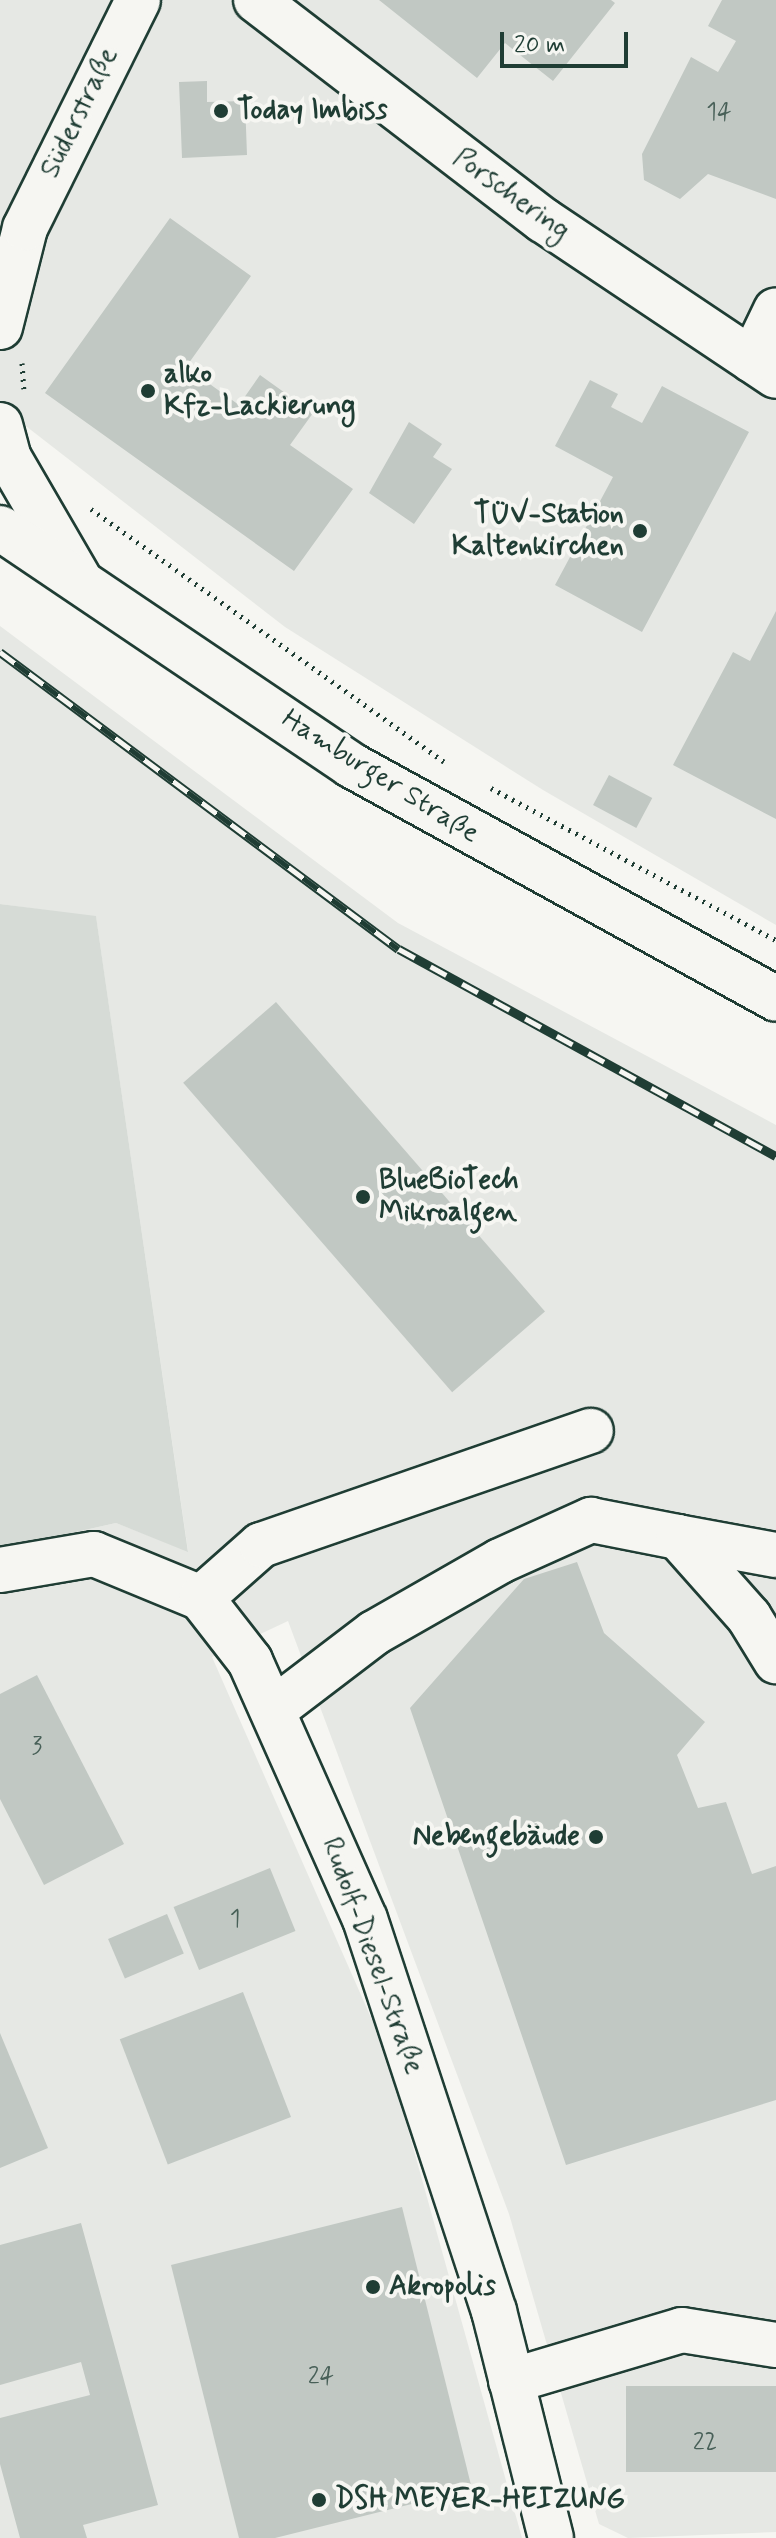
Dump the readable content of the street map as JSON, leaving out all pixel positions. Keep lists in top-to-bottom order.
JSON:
{
  "streets": {
    "street": [
      "Süderstraße",
      "Porschering",
      "Hamburger Straße",
      "Rudolf-Diesel-Straße"
    ]
  },
  "places": [
    "Today Imbiss",
    "alko Kfz-Lackierung",
    "TÜV-Station Kaltenkirchen",
    "BlueBioTech Mikroalgen",
    "Nebengebäude",
    "Akropolis",
    "DSH MEYER-HEIZUNG"
  ],
  "house_numbers": [
    "14",
    "3",
    "1",
    "24",
    "22"
  ],
  "scale_bar": "20 m"
}
